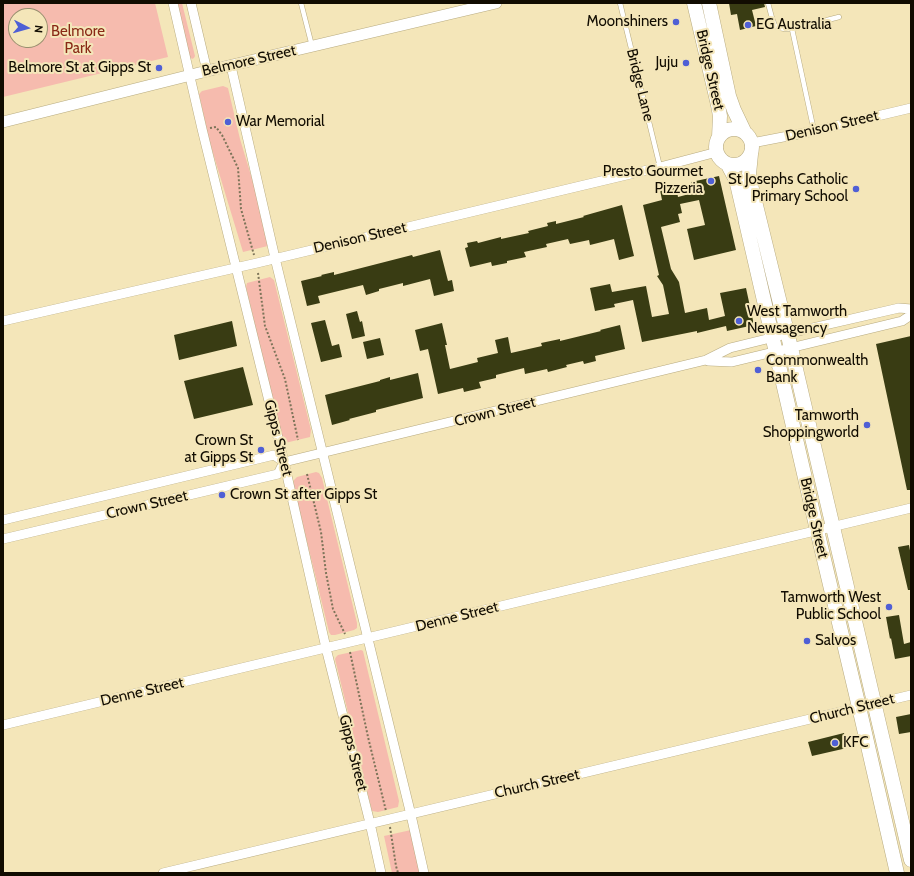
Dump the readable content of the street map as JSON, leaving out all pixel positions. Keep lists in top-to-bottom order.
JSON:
{
  "streets": {
    "main road": ["Bridge Street"],
    "street": [
      "Belmore Street",
      "Denison Street",
      "Crown Street",
      "Gipps Street",
      "Denne Street",
      "Church Street"
    ],
    "lane": ["Bridge Lane"]
  },
  "crossings": [
    ["Belmore Street", "Gipps Street"],
    ["Bridge Street", "Denison Street"],
    ["Bridge Street", "Crown Street"],
    ["Bridge Street", "Denne Street"],
    ["Bridge Street", "Church Street"],
    ["Bridge Lane", "Denison Street"],
    ["Denison Street", "Gipps Street"],
    ["Crown Street", "Gipps Street"],
    ["Gipps Street", "Denne Street"],
    ["Gipps Street", "Church Street"]
  ],
  "parks": ["Belmore Park"],
  "places": [
    "Moonshiners",
    "EG Australia",
    "Juju",
    "Belmore St at Gipps St",
    "War Memorial",
    "Presto Gourmet Pizzeria",
    "St Josephs Catholic Primary School",
    "West Tamworth Newsagency",
    "Commonwealth Bank",
    "Tamworth Shoppingworld",
    "Crown St at Gipps St",
    "Crown St after Gipps St",
    "Tamworth West Public School",
    "Salvos",
    "KFC"
  ],
  "north": "right"
}
